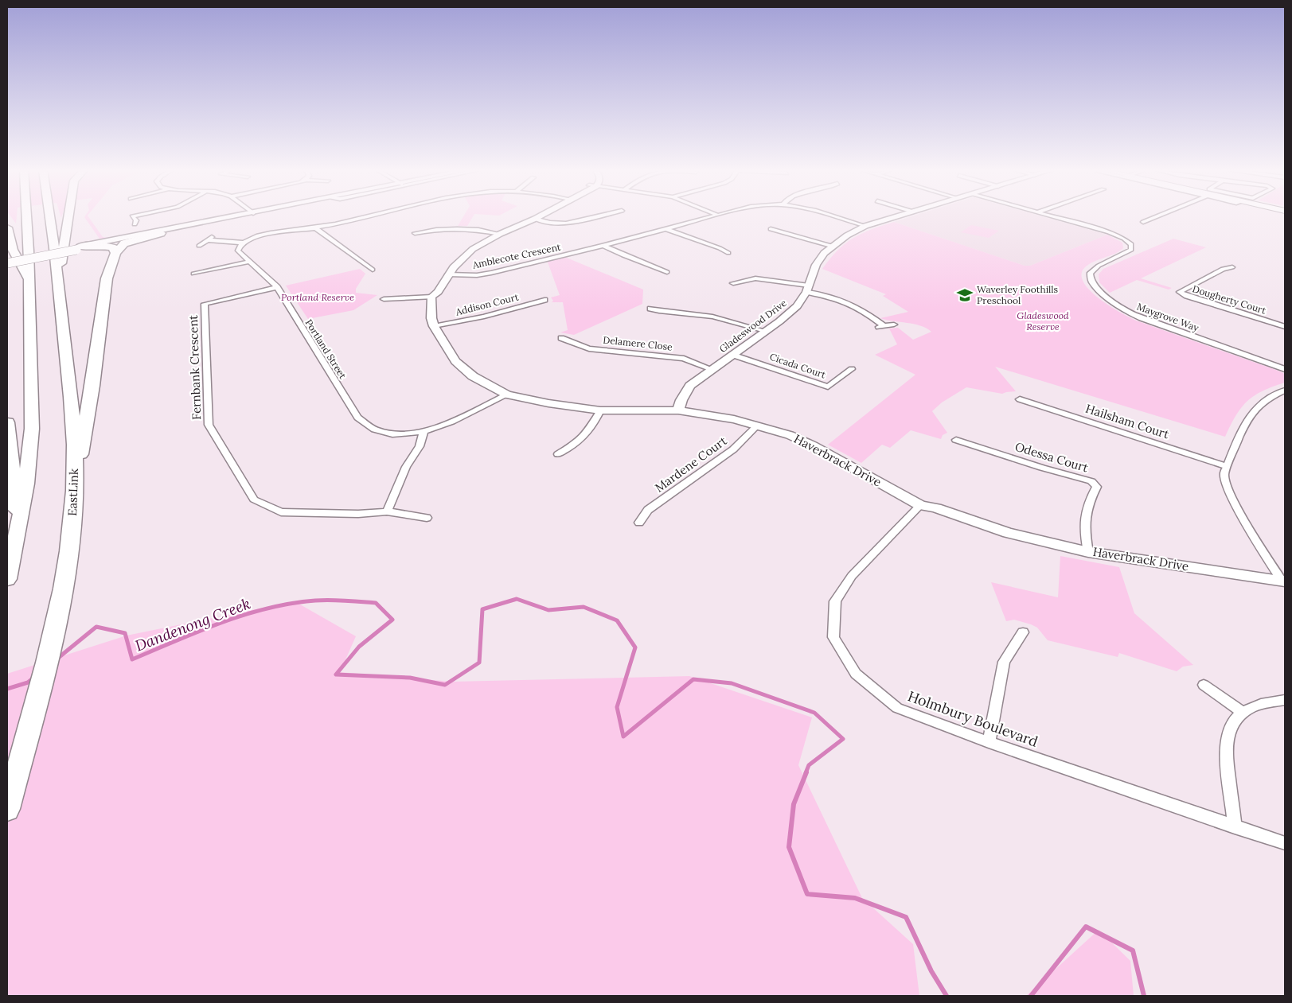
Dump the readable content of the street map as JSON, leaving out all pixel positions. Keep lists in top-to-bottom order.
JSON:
{
  "streets": {
    "highway": ["EastLink"],
    "street": [
      "Amblecote Crescent",
      "Dougherty Court",
      "Addison Court",
      "Maygrove Way",
      "Gladeswood Drive",
      "Delamere Close",
      "Portland Street",
      "Cicada Court",
      "Fernbank Crescent",
      "Hailsham Court",
      "Odessa Court",
      "Haverbrack Drive",
      "Mardene Court",
      "Holmbury Boulevard"
    ]
  },
  "crossings": [
    ["Amblecote Crescent", "Gladeswood Drive"],
    ["Addison Court", "Haverbrack Drive"],
    ["Gladeswood Drive", "Delamere Close"],
    ["Gladeswood Drive", "Cicada Court"],
    ["Gladeswood Drive", "Haverbrack Drive"],
    ["Portland Street", "Fernbank Crescent"],
    ["Portland Street", "Haverbrack Drive"],
    ["Odessa Court", "Haverbrack Drive"],
    ["Haverbrack Drive", "Mardene Court"],
    ["Haverbrack Drive", "Holmbury Boulevard"]
  ],
  "water": ["Dandenong Creek"],
  "parks": ["Portland Reserve", "Gladeswood Reserve"],
  "places": {
    "school or university": ["Waverley Foothills Preschool"]
  }
}
